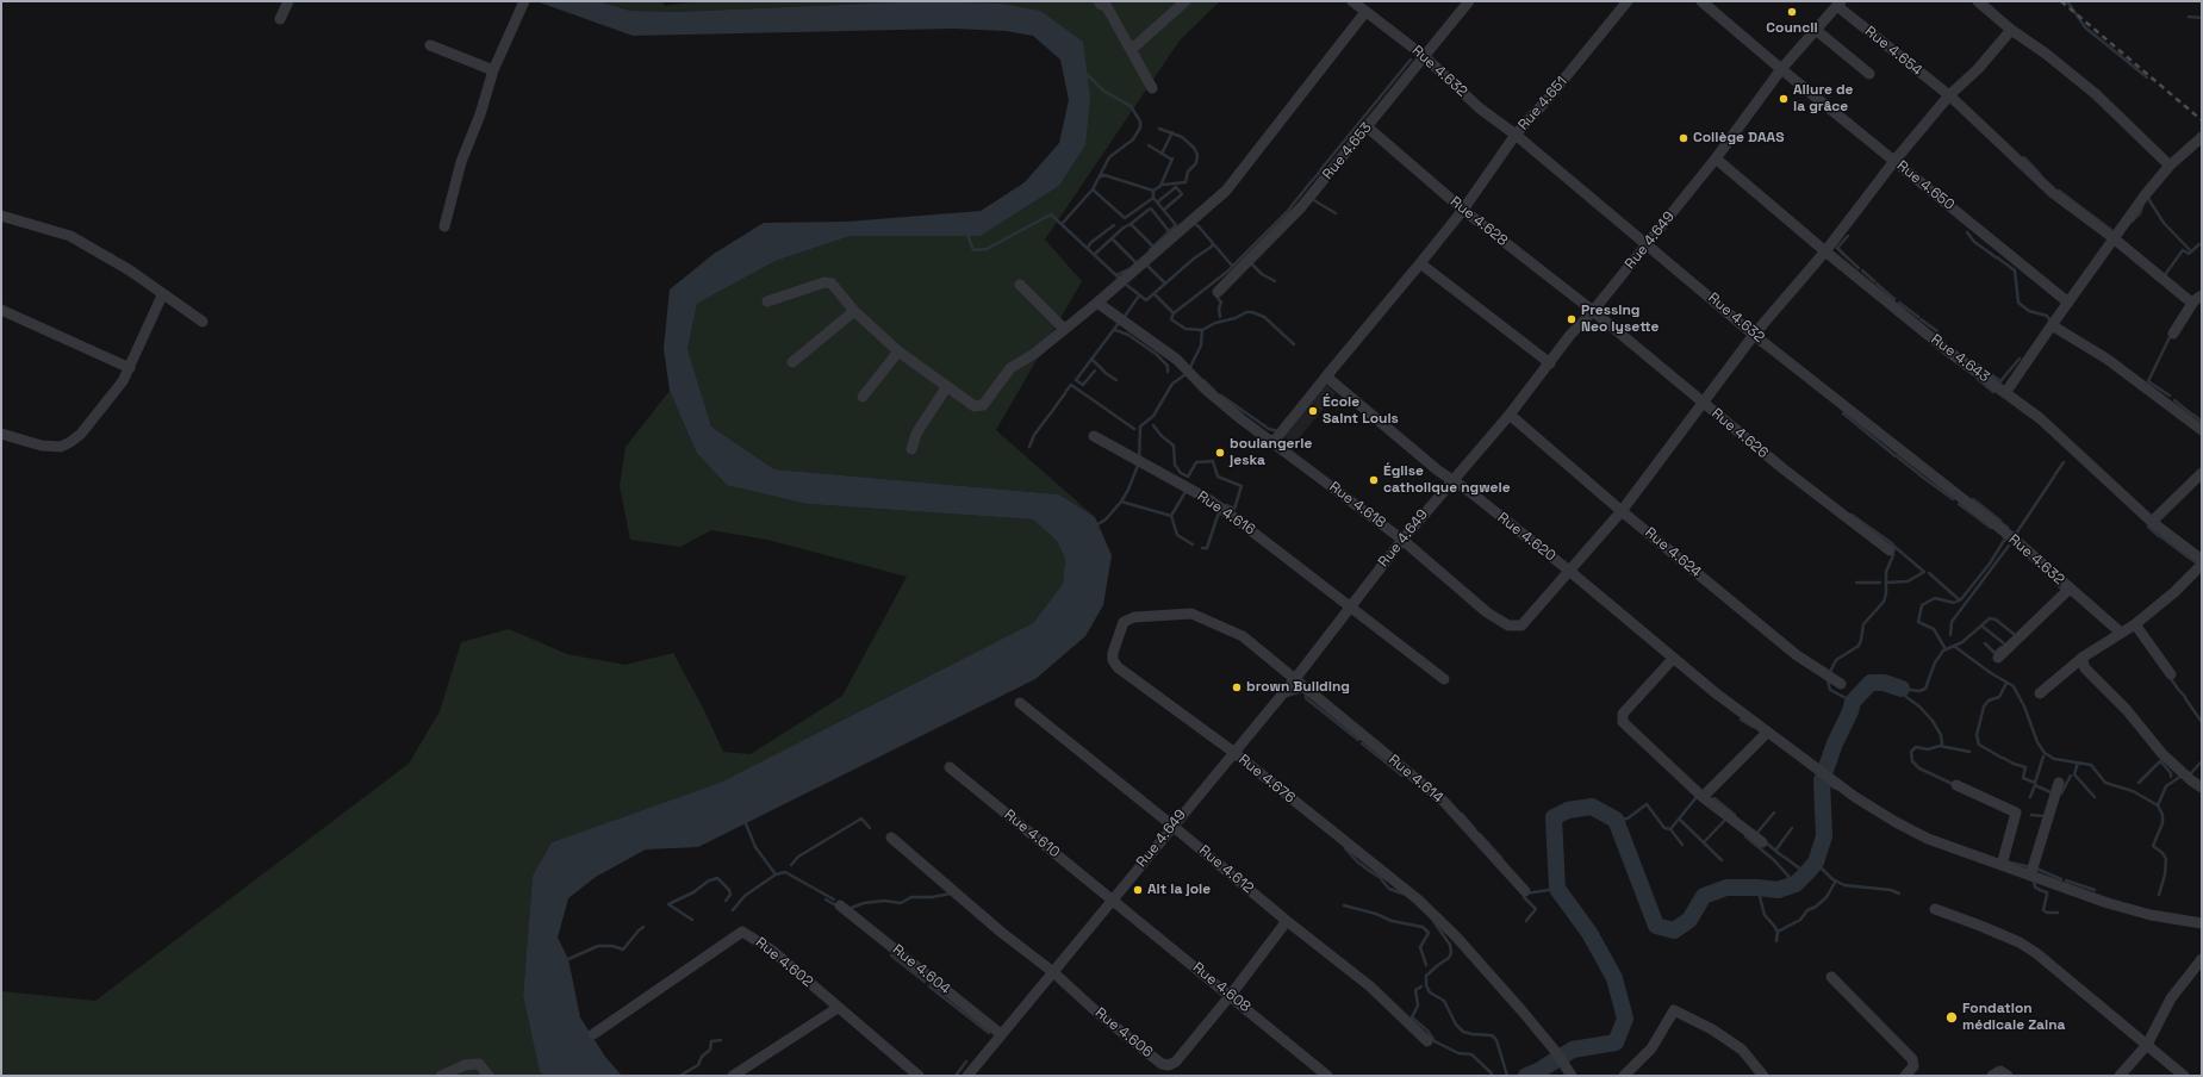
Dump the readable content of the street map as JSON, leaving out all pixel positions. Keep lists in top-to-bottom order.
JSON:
{
  "streets": {
    "street": [
      "Rue 4.654",
      "Rue 4.632",
      "Rue 4.651",
      "Rue 4.653",
      "Rue 4.650",
      "Rue 4.628",
      "Rue 4.649",
      "Rue 4.643",
      "Rue 4.626",
      "Rue 4.618",
      "Rue 4.616",
      "Rue 4.620",
      "Rue 4.624",
      "Rue 4.676",
      "Rue 4.614",
      "Rue 4.610",
      "Rue 4.612",
      "Rue 4.602",
      "Rue 4.604",
      "Rue 4.608",
      "Rue 4.606"
    ]
  },
  "crossings": [
    ["Rue 4.654", "Rue 4.649"],
    ["Rue 4.654", "Rue 4.618"],
    ["Rue 4.632", "Rue 4.651"],
    ["Rue 4.632", "Rue 4.653"],
    ["Rue 4.632", "Rue 4.649"],
    ["Rue 4.632", "Rue 4.618"],
    ["Rue 4.651", "Rue 4.628"],
    ["Rue 4.653", "Rue 4.628"],
    ["Rue 4.650", "Rue 4.649"],
    ["Rue 4.650", "Rue 4.618"],
    ["Rue 4.628", "Rue 4.649"],
    ["Rue 4.628", "Rue 4.626"],
    ["Rue 4.649", "Rue 4.643"],
    ["Rue 4.649", "Rue 4.626"],
    ["Rue 4.649", "Rue 4.618"],
    ["Rue 4.649", "Rue 4.616"],
    ["Rue 4.649", "Rue 4.620"],
    ["Rue 4.649", "Rue 4.624"],
    ["Rue 4.649", "Rue 4.676"],
    ["Rue 4.649", "Rue 4.614"],
    ["Rue 4.649", "Rue 4.610"],
    ["Rue 4.649", "Rue 4.612"],
    ["Rue 4.649", "Rue 4.604"],
    ["Rue 4.649", "Rue 4.608"],
    ["Rue 4.649", "Rue 4.606"],
    ["Rue 4.643", "Rue 4.618"],
    ["Rue 4.626", "Rue 4.618"],
    ["Rue 4.618", "Rue 4.620"],
    ["Rue 4.618", "Rue 4.624"],
    ["Rue 4.676", "Rue 4.614"],
    ["Rue 4.610", "Rue 4.608"],
    ["Rue 4.608", "Rue 4.606"]
  ],
  "places": [
    "Council",
    "Allure de la grâce",
    "Collège DAAS",
    "Pressing Neo lysette",
    "École Saint Louis",
    "boulangerie jeska",
    "Église catholique ngwele",
    "brown Building",
    "Alt la joie",
    "Fondation médicale Zaina"
  ]
}
